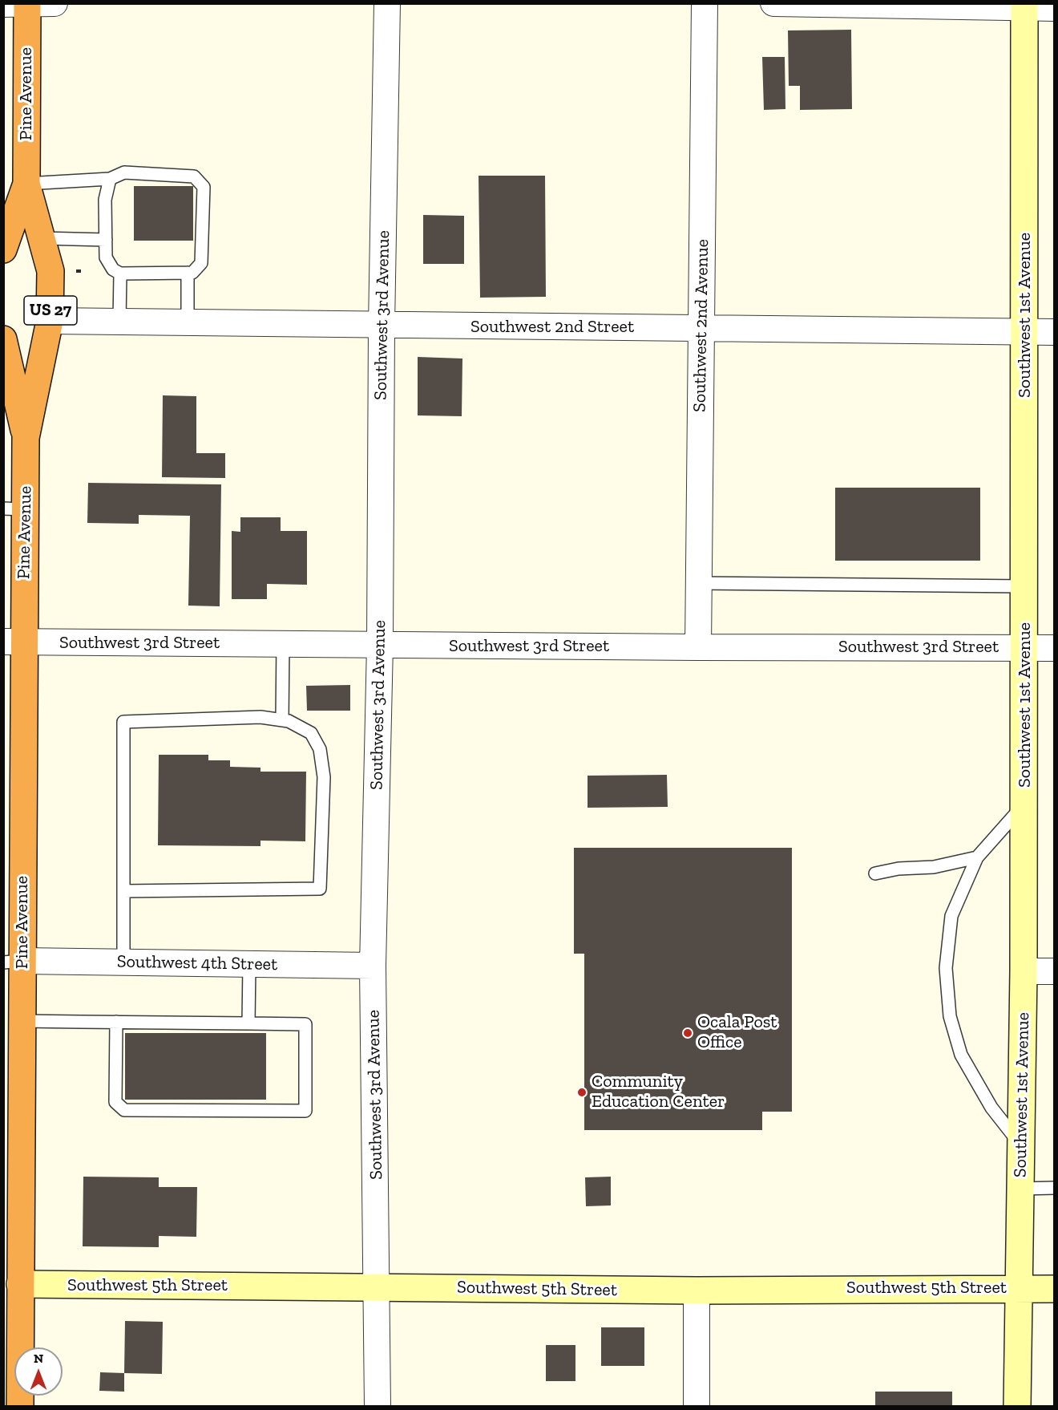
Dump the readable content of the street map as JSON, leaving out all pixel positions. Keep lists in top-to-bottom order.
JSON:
{
  "streets": {
    "highway": ["Pine Avenue", "US 27"],
    "street": [
      "Southwest 3rd Avenue",
      "Southwest 1st Avenue",
      "Southwest 2nd Avenue",
      "Southwest 2nd Street",
      "Southwest 3rd Street",
      "Southwest 4th Street",
      "Southwest 5th Street"
    ]
  },
  "crossings": [
    ["Pine Avenue", "Southwest 2nd Street"],
    ["Pine Avenue", "Southwest 3rd Street"],
    ["Pine Avenue", "Southwest 4th Street"],
    ["Pine Avenue", "Southwest 5th Street"],
    ["Southwest 3rd Avenue", "Southwest 2nd Street"],
    ["Southwest 3rd Avenue", "Southwest 3rd Street"],
    ["Southwest 3rd Avenue", "Southwest 4th Street"],
    ["Southwest 3rd Avenue", "Southwest 5th Street"],
    ["Southwest 1st Avenue", "Southwest 2nd Street"],
    ["Southwest 1st Avenue", "Southwest 3rd Street"],
    ["Southwest 1st Avenue", "Southwest 5th Street"],
    ["Southwest 2nd Avenue", "Southwest 2nd Street"],
    ["Southwest 2nd Avenue", "Southwest 3rd Street"]
  ],
  "places": ["Ocala Post Office", "Community Education Center"],
  "north": "top"
}
